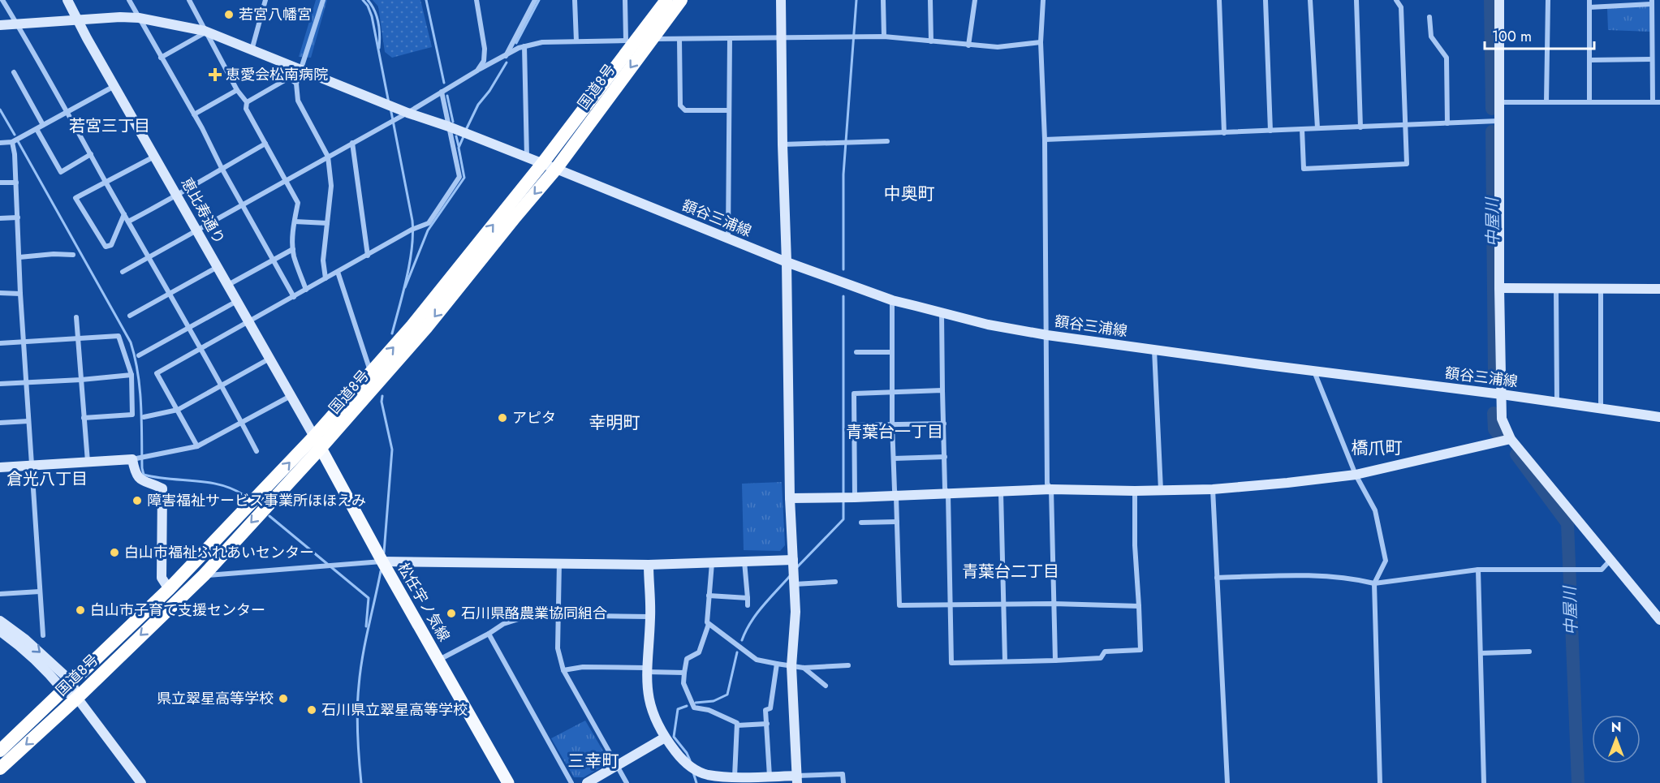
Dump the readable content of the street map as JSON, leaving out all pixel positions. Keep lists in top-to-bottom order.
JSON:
{
  "streets": {
    "highway": ["国道8号"],
    "main road": ["松任宇ノ気線"],
    "street": ["恵比寿通り", "額谷三浦線"]
  },
  "crossings": [
    ["国道8号", "恵比寿通り"],
    ["国道8号", "額谷三浦線"],
    ["国道8号", "松任宇ノ気線"],
    ["恵比寿通り", "額谷三浦線"],
    ["恵比寿通り", "松任宇ノ気線"]
  ],
  "districts": [
    "若宮三丁目",
    "中奥町",
    "幸明町",
    "青葉台一丁目",
    "橋爪町",
    "倉光八丁目",
    "青葉台二丁目",
    "三幸町"
  ],
  "water": ["中屋川"],
  "places": {
    "other": [
      "若宮八幡宮",
      "アピタ",
      "障害福祉サービス事業所ほほえみ",
      "白山市福祉ふれあいセンター",
      "白山市子育て支援センター",
      "石川県酪農業協同組合",
      "県立翠星高等学校",
      "石川県立翠星高等学校"
    ],
    "health": ["恵愛会松南病院"]
  },
  "scale_bar": "100 m",
  "north": "top"
}
